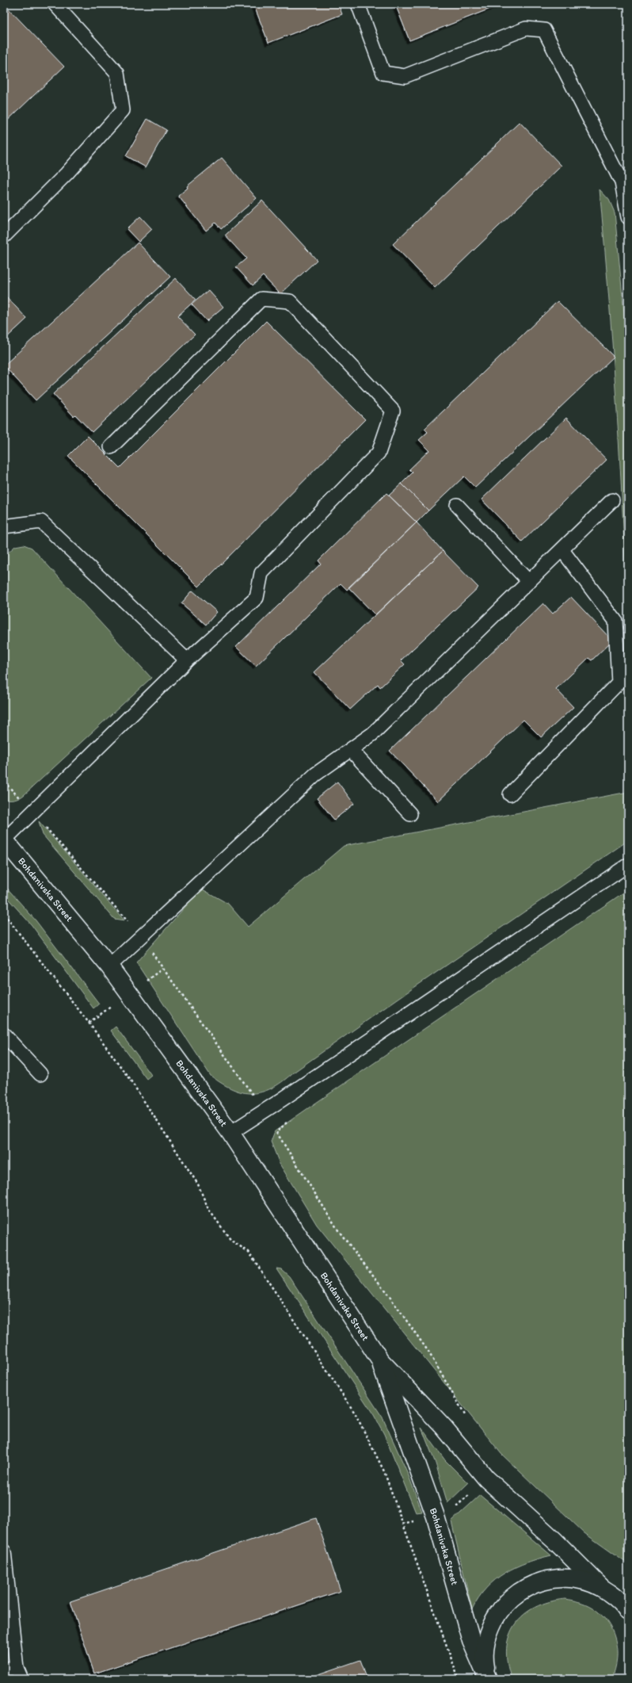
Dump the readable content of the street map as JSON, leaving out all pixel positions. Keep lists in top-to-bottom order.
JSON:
{
  "streets": {
    "main road": ["Bohdanivska Street"]
  }
}
